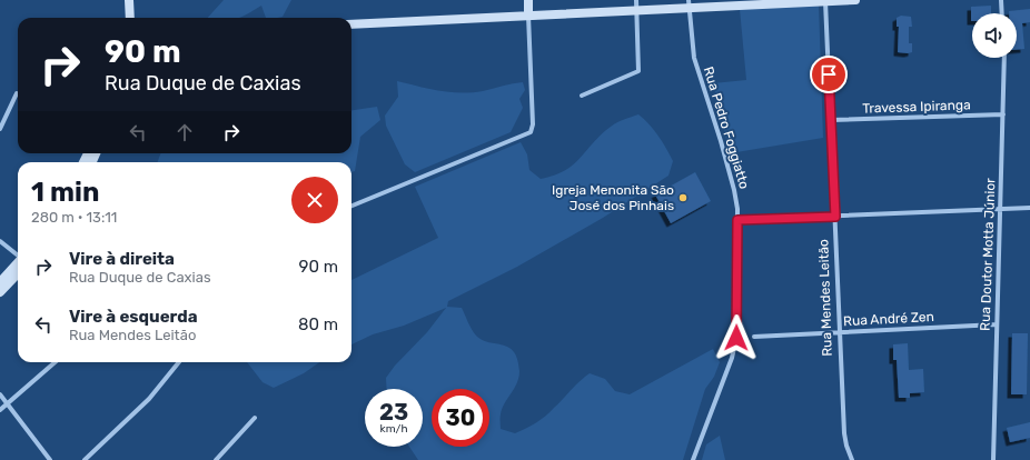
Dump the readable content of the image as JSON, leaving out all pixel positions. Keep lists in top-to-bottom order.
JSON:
{
  "streets": {
    "street": [
      "Travessa Ipiranga",
      "Rua Pedro Foggiatto",
      "Rua Doutor Motta Júnior",
      "Rua Mendes Leitão",
      "Rua André Zen"
    ]
  },
  "crossings": [
    ["Travessa Ipiranga", "Rua Doutor Motta Júnior"],
    ["Travessa Ipiranga", "Rua Mendes Leitão"],
    ["Rua Doutor Motta Júnior", "Rua André Zen"],
    ["Rua Mendes Leitão", "Rua André Zen"]
  ],
  "places": ["Igreja Menonita São José dos Pinhais"],
  "page": {
    "turn": ["90 m", "Rua Duque de Caxias"],
    "heading": ["1 min", "280 m · 13:11"],
    "list": [
      {
        "name": "Vire à direita",
        "note": "Rua Duque de Caxias",
        "value": "90 m"
      },
      {
        "name": "Vire à esquerda",
        "note": "Rua Mendes Leitão",
        "value": "80 m"
      }
    ],
    "speed": "23 km/h",
    "limit": "30"
  }
}
